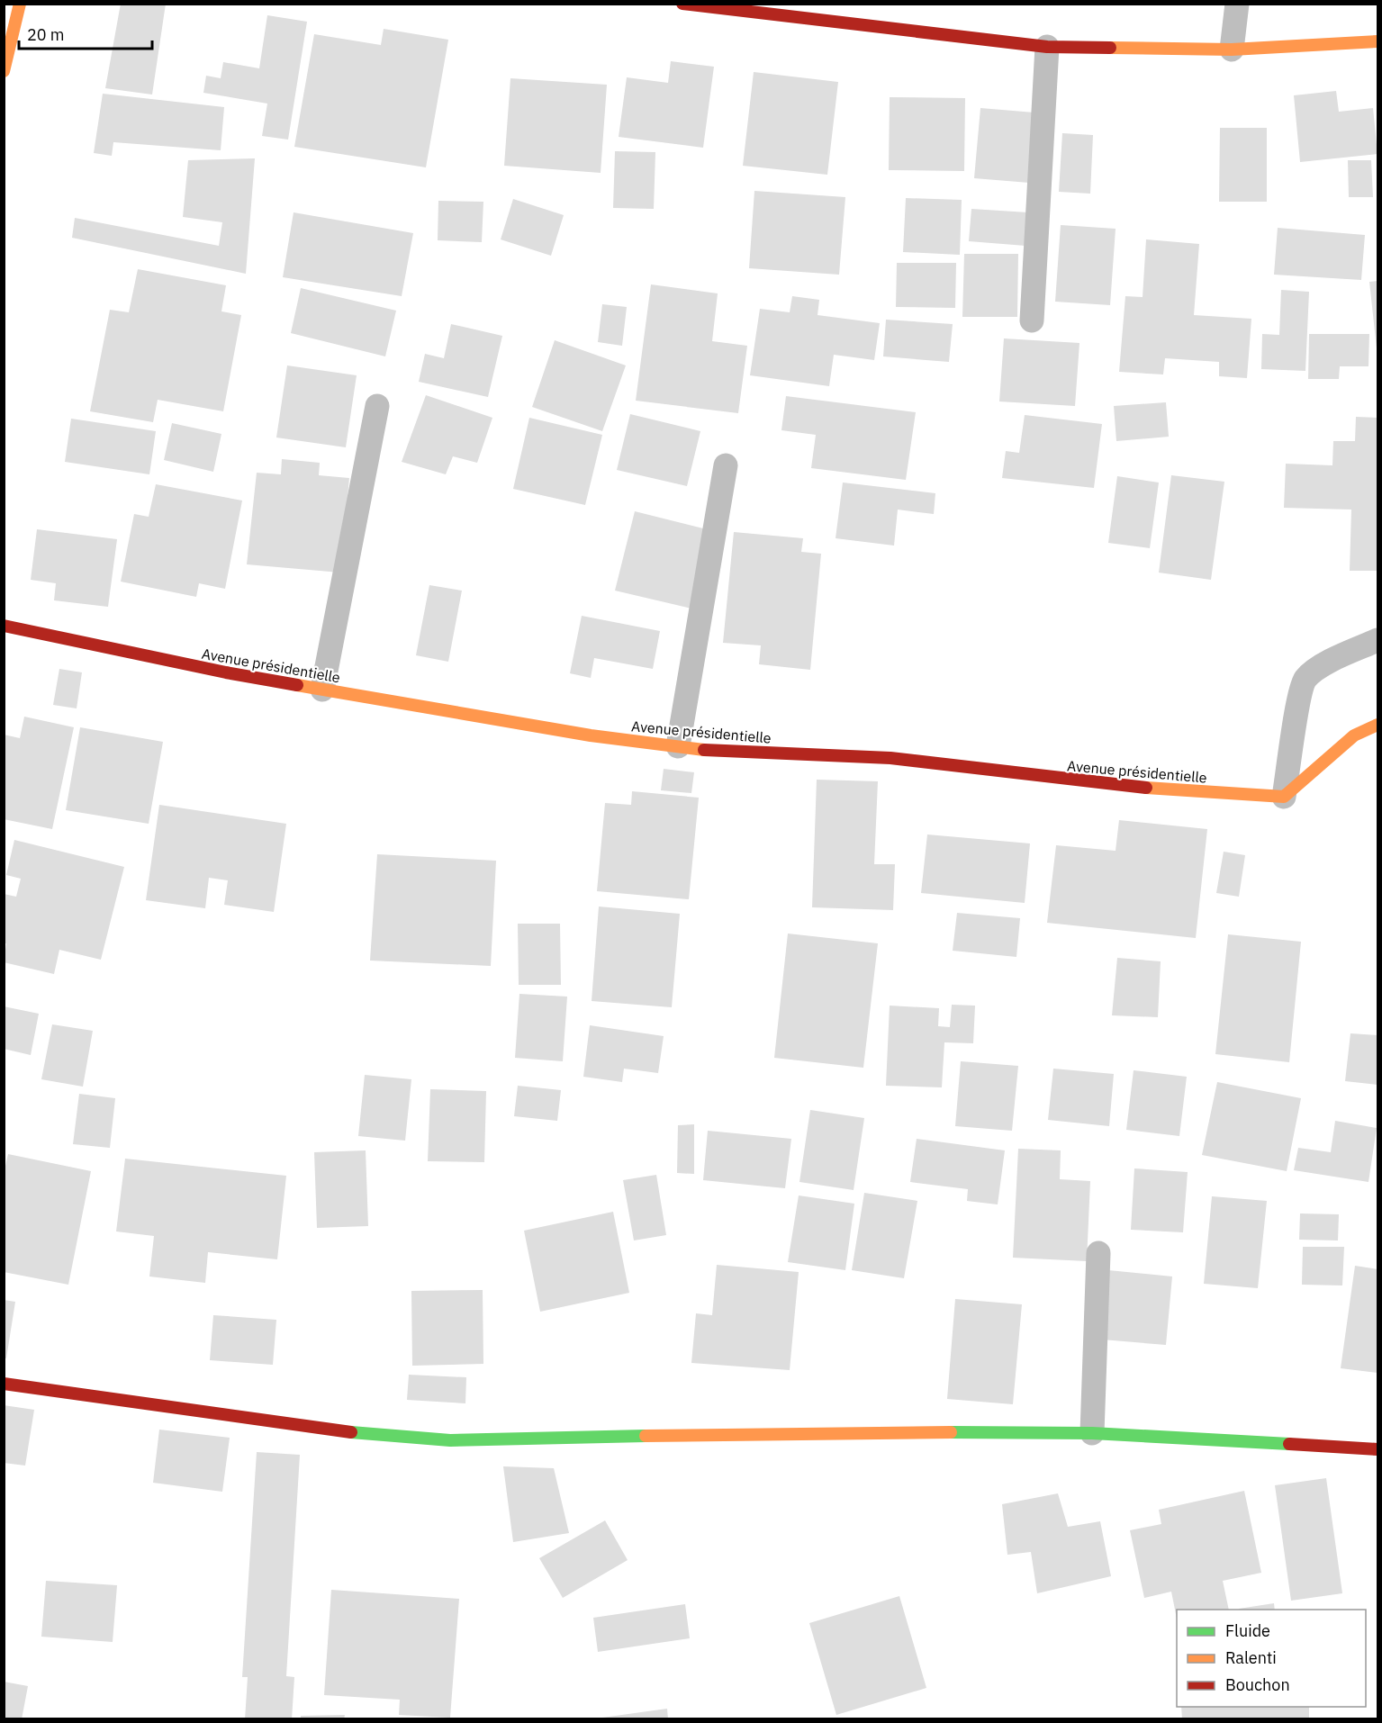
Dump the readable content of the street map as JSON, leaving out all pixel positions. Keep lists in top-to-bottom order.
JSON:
{
  "streets": {
    "street": ["Avenue présidentielle"]
  },
  "legend": ["Fluide", "Ralenti", "Bouchon"],
  "scale_bar": "20 m"
}
